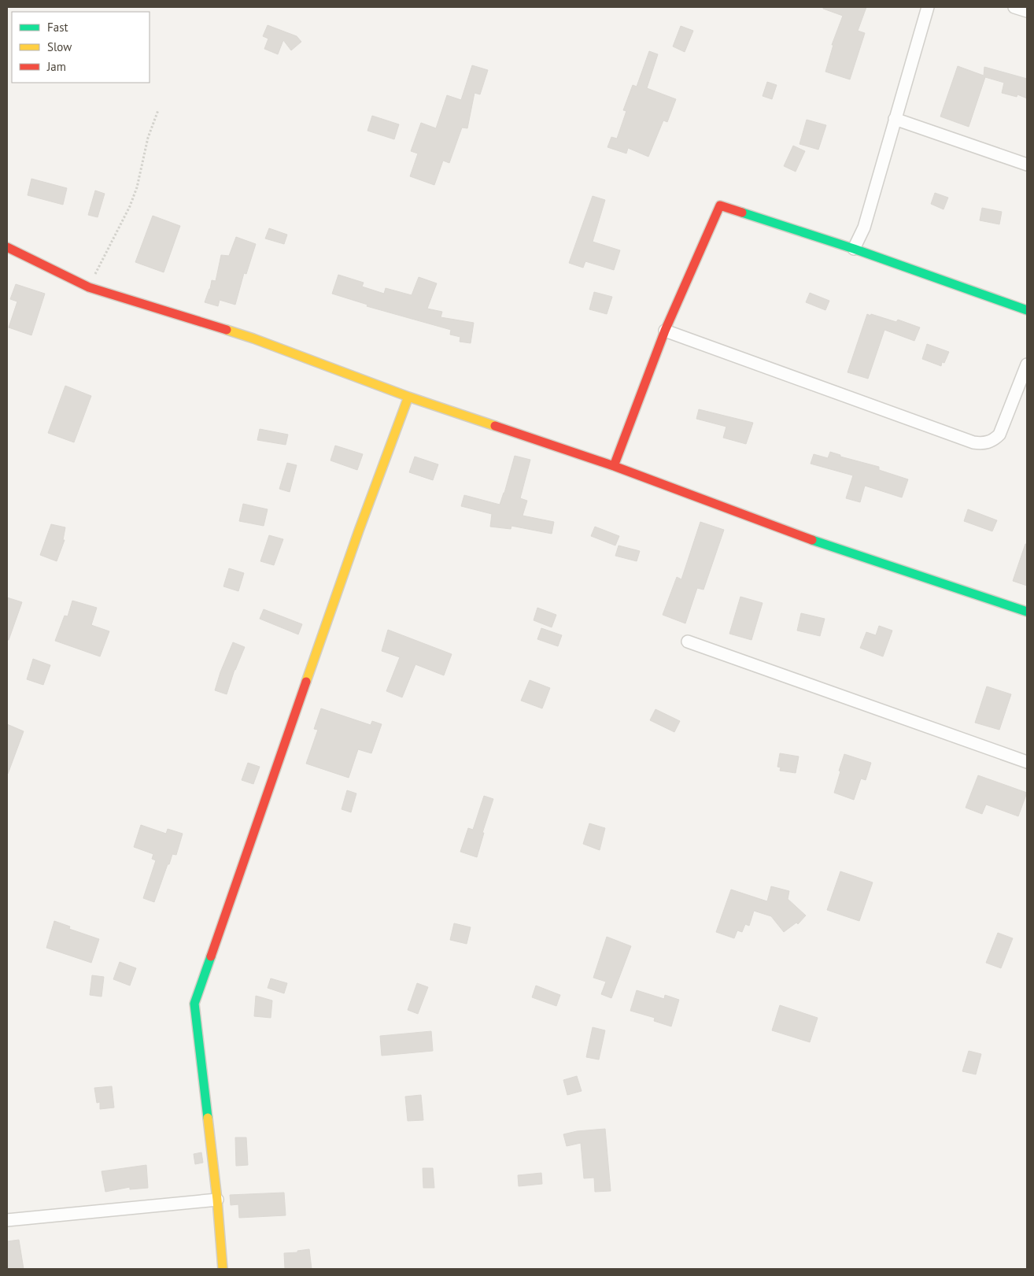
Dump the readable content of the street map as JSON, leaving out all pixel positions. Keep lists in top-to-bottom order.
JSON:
{
  "legend": ["Fast", "Slow", "Jam"]
}
